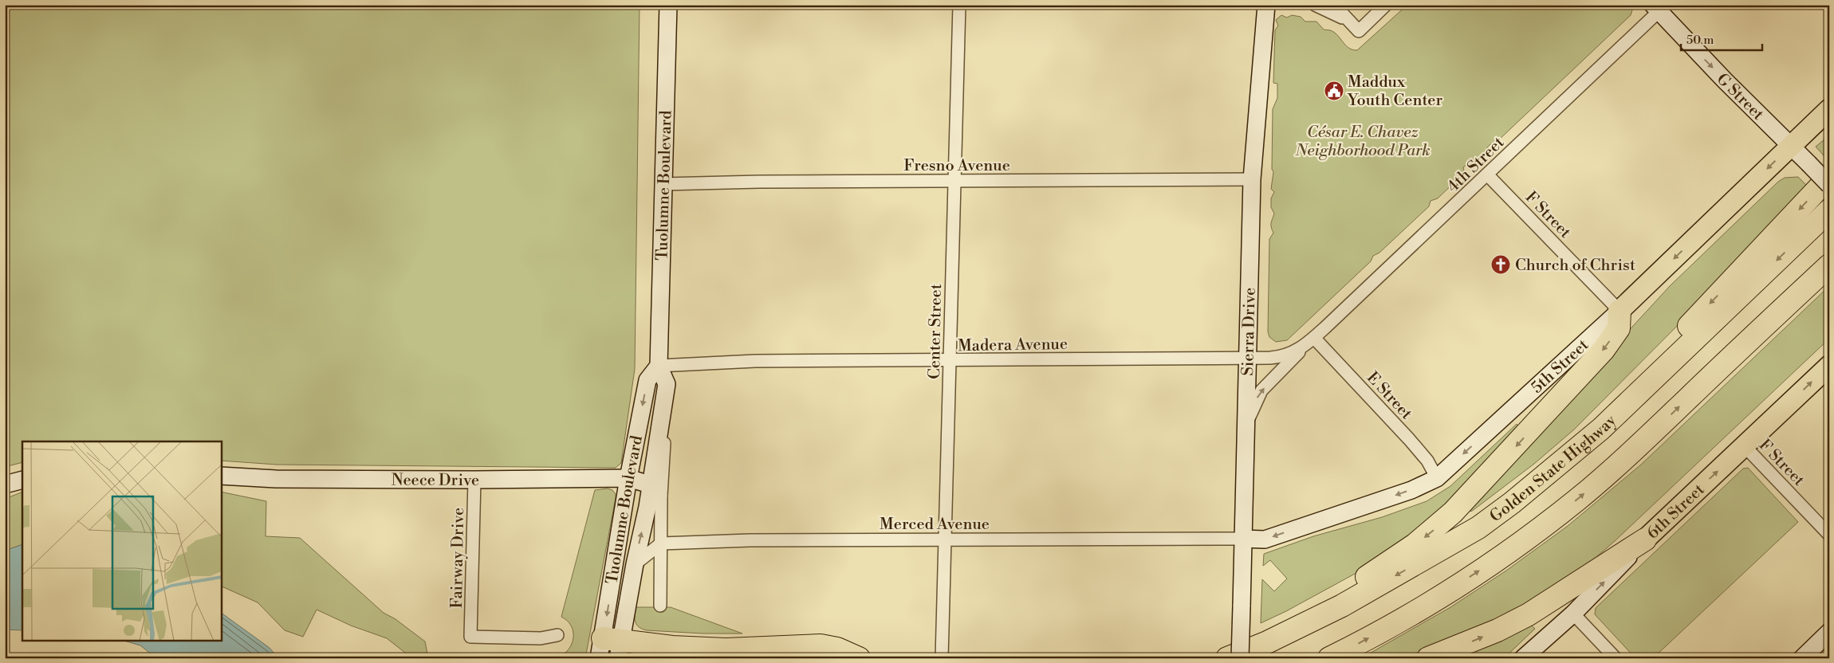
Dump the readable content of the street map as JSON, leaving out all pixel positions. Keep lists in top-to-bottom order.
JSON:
{
  "streets": {
    "highway": ["Golden State Highway"],
    "main road": ["5th Street", "6th Street"],
    "street": [
      "G Street",
      "4th Street",
      "Fresno Avenue",
      "Tuolumne Boulevard",
      "F Street",
      "Center Street",
      "Sierra Drive",
      "Madera Avenue",
      "E Street",
      "Neece Drive",
      "Merced Avenue",
      "Fairway Drive"
    ]
  },
  "crossings": [
    ["G Street", "4th Street"],
    ["G Street", "5th Street"],
    ["4th Street", "F Street"],
    ["4th Street", "Sierra Drive"],
    ["4th Street", "Madera Avenue"],
    ["4th Street", "E Street"],
    ["Fresno Avenue", "Tuolumne Boulevard"],
    ["Fresno Avenue", "Center Street"],
    ["Fresno Avenue", "Sierra Drive"],
    ["Tuolumne Boulevard", "Madera Avenue"],
    ["Tuolumne Boulevard", "Neece Drive"],
    ["Tuolumne Boulevard", "Merced Avenue"],
    ["F Street", "5th Street"],
    ["F Street", "6th Street"],
    ["Center Street", "Madera Avenue"],
    ["Center Street", "Merced Avenue"],
    ["Sierra Drive", "Madera Avenue"],
    ["Sierra Drive", "5th Street"],
    ["Sierra Drive", "Merced Avenue"],
    ["5th Street", "E Street"],
    ["5th Street", "Merced Avenue"],
    ["Neece Drive", "Fairway Drive"]
  ],
  "one_way": ["G Street", "5th Street", "6th Street"],
  "parks": ["César E. Chavez Neighborhood Park"],
  "places": {
    "public building": ["Maddux Youth Center"],
    "church": ["Church of Christ"]
  },
  "scale_bar": "50 m"
}
